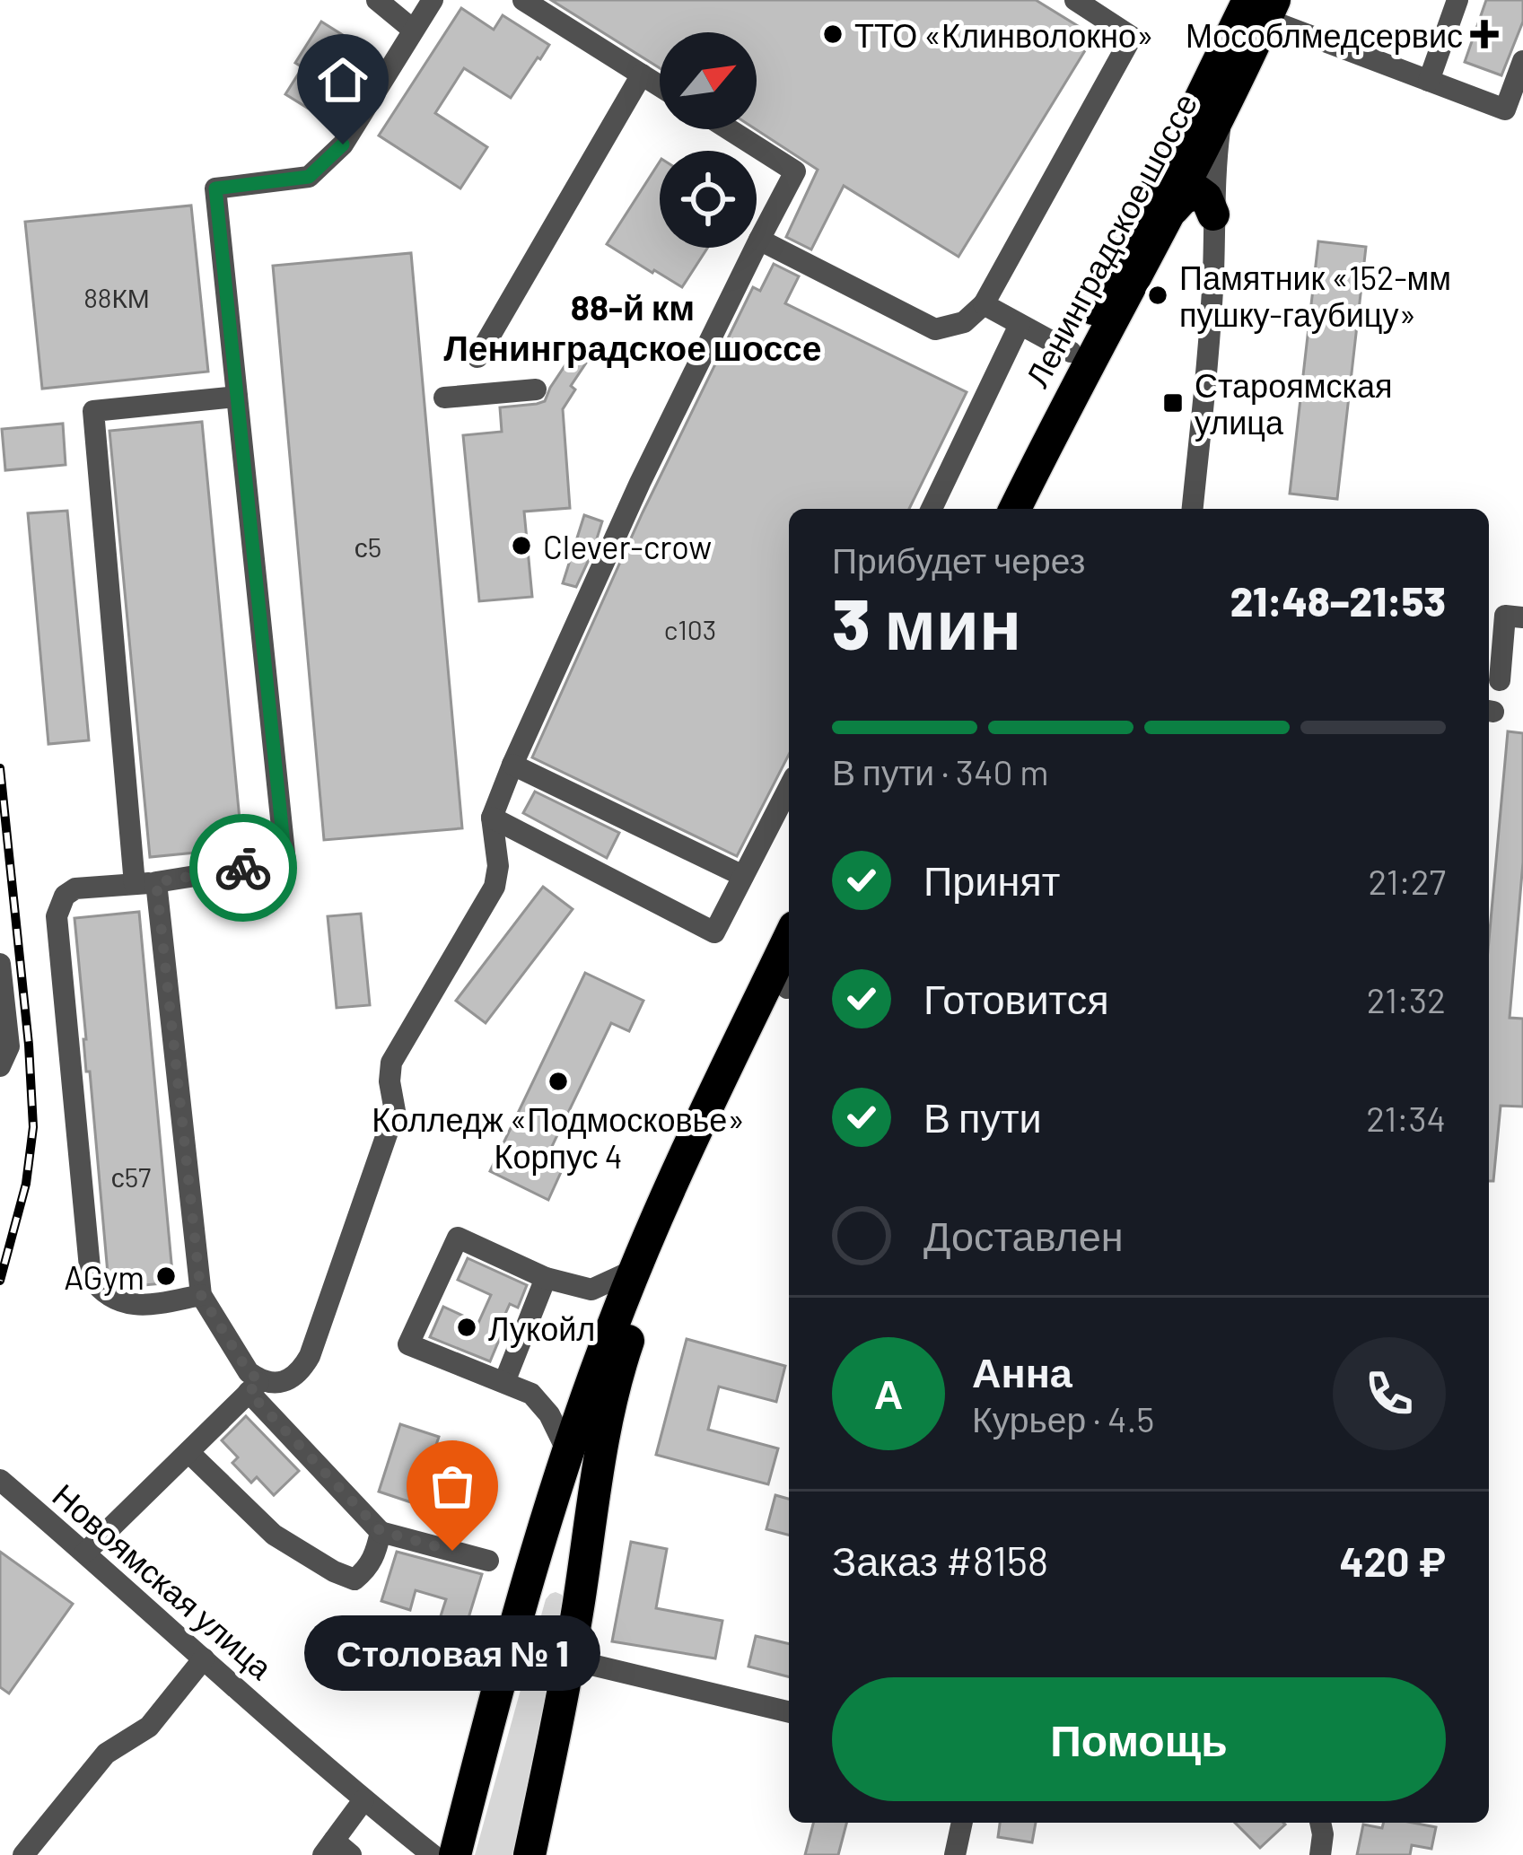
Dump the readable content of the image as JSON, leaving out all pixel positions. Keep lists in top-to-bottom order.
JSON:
{
  "streets": {
    "highway": ["Ленинградское шоссе"],
    "street": ["Новоямская улица"]
  },
  "districts": ["88-й км Ленинградское шоссе"],
  "places": {
    "other": [
      "ТТО «Клинволокно»",
      "Памятник «152-мм пушку-гаубицу»",
      "Clever-crow",
      "Колледж «Подмосковье» Корпус 4",
      "AGym",
      "Лукойл",
      "Столовая № 1"
    ],
    "health": ["Мособлмедсервис"],
    "transit": ["Староямская улица"]
  },
  "house_numbers": [
    "88КМ",
    "с5",
    "c103",
    "с57"
  ],
  "north": "top right",
  "page": {
    "heading": ["3 мин", "Прибудет через", "21:48–21:53"],
    "panel": [
      "Анна",
      "Курьер · 4.5",
      "Заказ #8158",
      "420 ₽"
    ],
    "bar": "В пути · 340 m",
    "list": [
      ["Принят", "21:27"],
      ["Готовится", "21:32"],
      ["В пути", "21:34"],
      "Доставлен"
    ],
    "round": "А",
    "bubble": "Столовая № 1",
    "buttons": "Помощь"
  }
}
